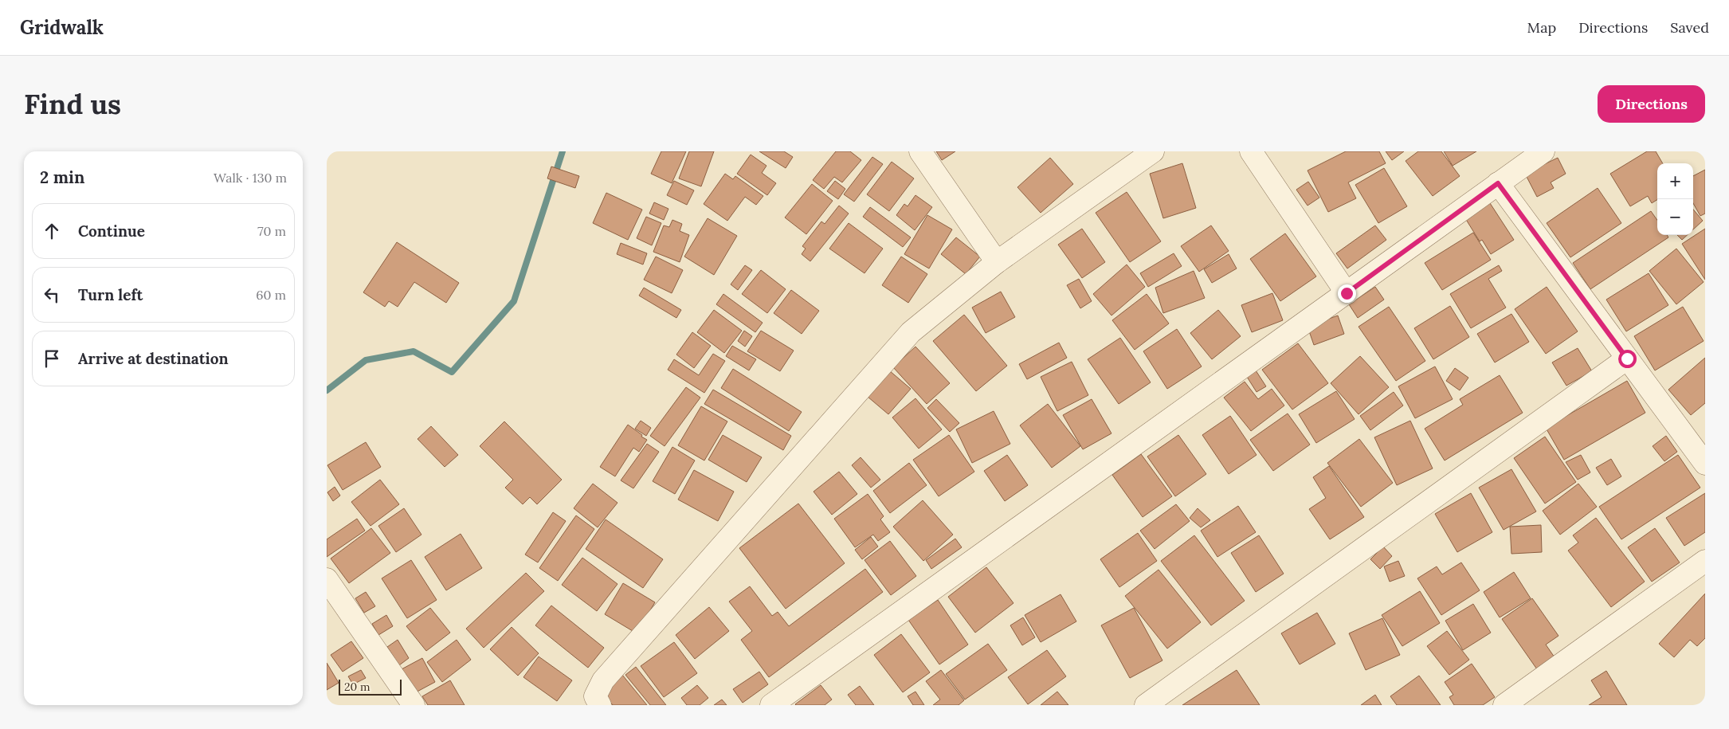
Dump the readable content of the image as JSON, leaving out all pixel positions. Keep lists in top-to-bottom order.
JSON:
{
  "scale_bar": "20 m",
  "page": {
    "header": "Gridwalk",
    "nav": ["Map", "Directions", "Saved"],
    "buttons": "Directions",
    "title": "Find us",
    "heading": ["2 min", "Walk · 130 m"],
    "map_buttons": ["+", "−"],
    "list": [
      ["Continue", "70 m"],
      ["Turn left", "60 m"],
      "Arrive at destination"
    ],
    "scale": "20 m"
  }
}
